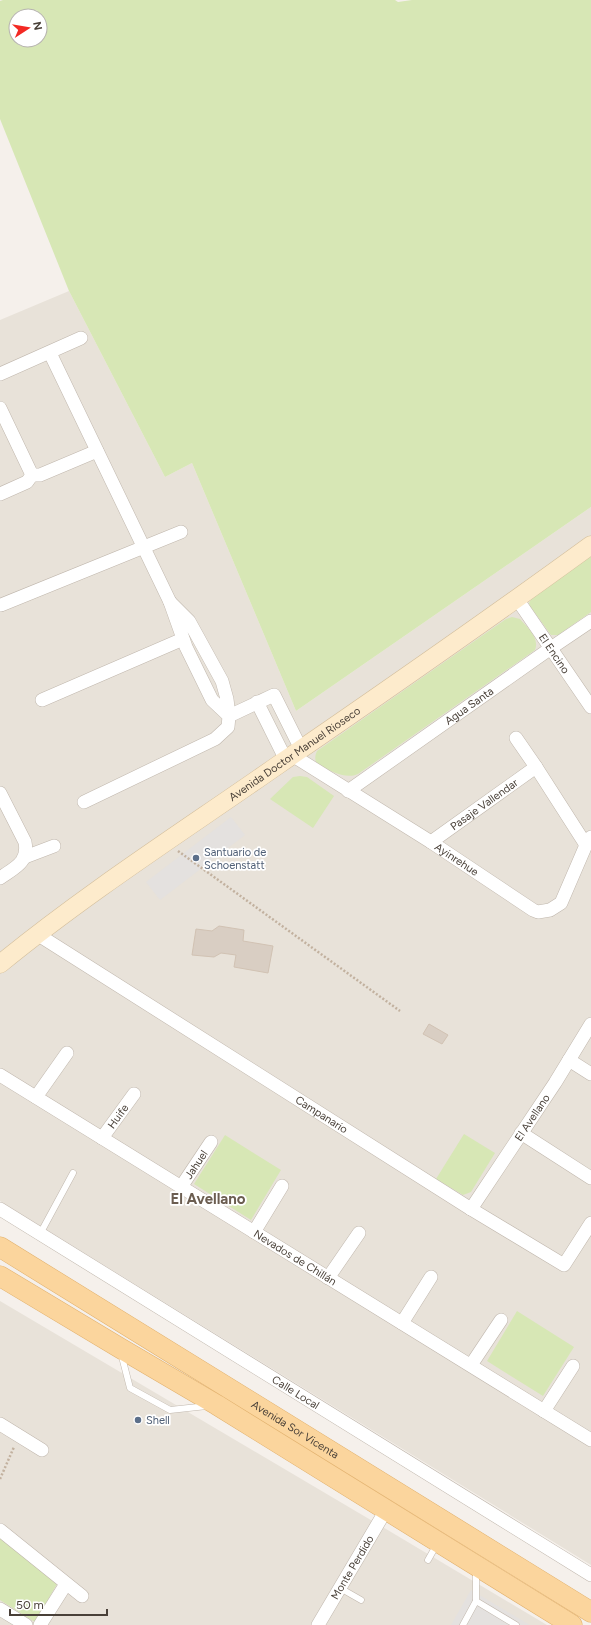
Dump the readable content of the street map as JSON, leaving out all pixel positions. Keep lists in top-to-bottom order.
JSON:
{
  "streets": {
    "main road": ["Avenida Sor Vicenta"],
    "street": [
      "El Encino",
      "Agua Santa",
      "Avenida Doctor Manuel Rioseco",
      "Pasaje Vallendar",
      "Ayinrehue",
      "Campanario",
      "Huife",
      "El Avellano",
      "Jahuel",
      "Nevados de Chillán",
      "Calle Local",
      "Monte Perdido"
    ]
  },
  "crossings": [
    ["El Encino", "Agua Santa"],
    ["El Encino", "Avenida Doctor Manuel Rioseco"],
    ["Agua Santa", "Ayinrehue"],
    ["Avenida Doctor Manuel Rioseco", "Ayinrehue"],
    ["Avenida Doctor Manuel Rioseco", "Campanario"],
    ["Pasaje Vallendar", "Ayinrehue"],
    ["Campanario", "El Avellano"],
    ["Huife", "Nevados de Chillán"],
    ["Jahuel", "Nevados de Chillán"],
    ["Avenida Sor Vicenta", "Monte Perdido"]
  ],
  "districts": ["El Avellano"],
  "places": ["Santuario de Schoenstatt", "Shell"],
  "scale_bar": "50 m",
  "north": "right"
}
